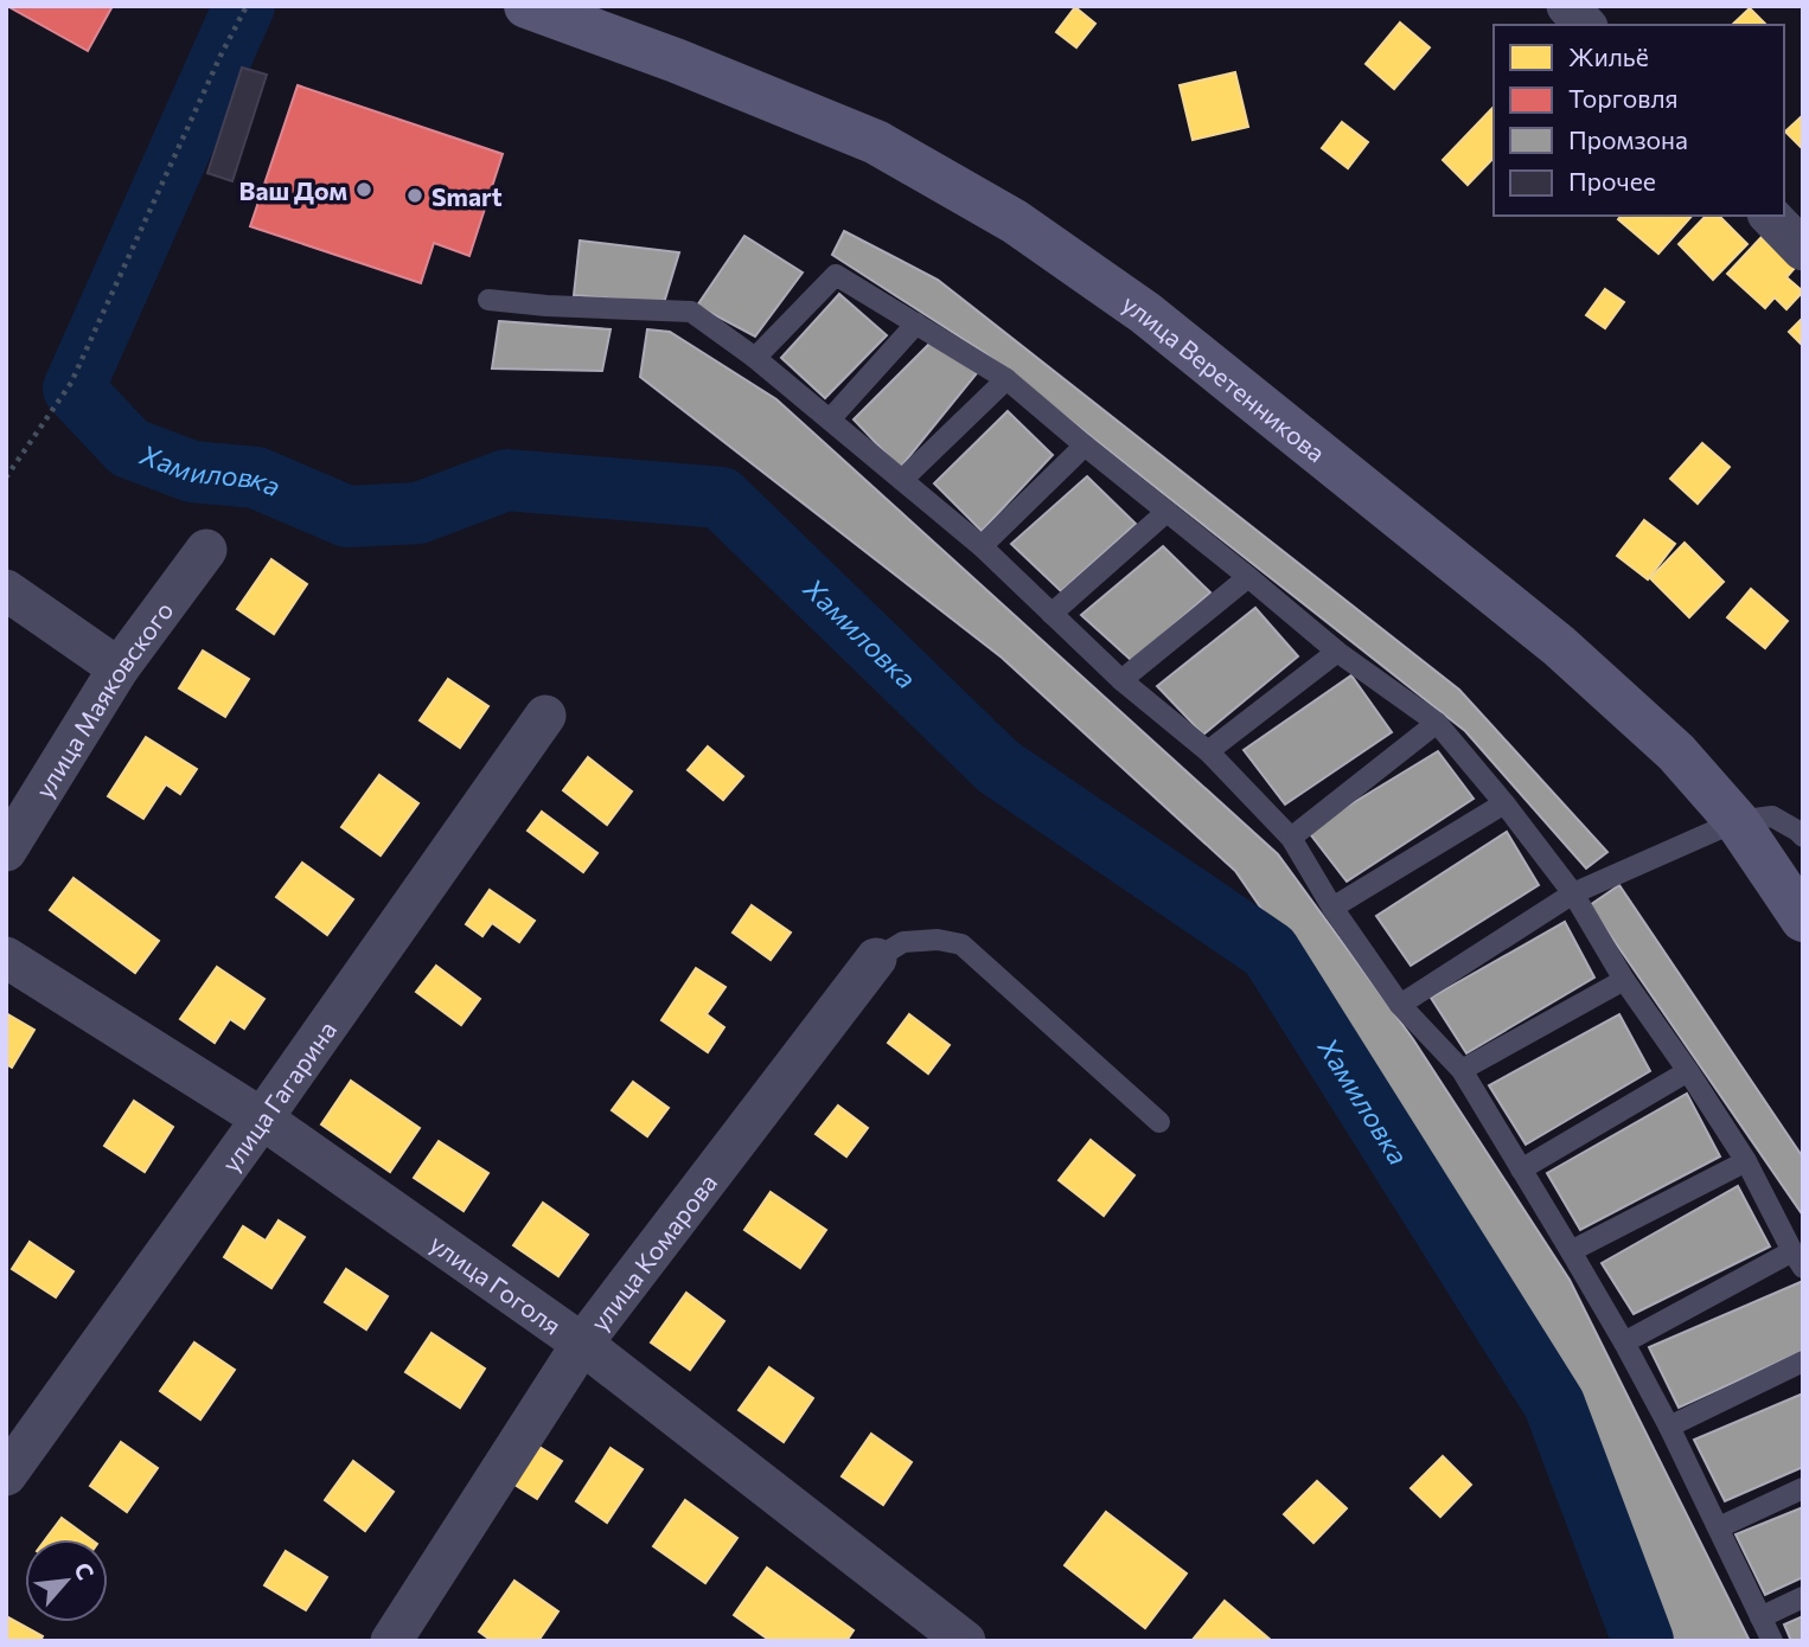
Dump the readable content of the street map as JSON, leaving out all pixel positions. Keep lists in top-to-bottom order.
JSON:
{
  "streets": {
    "main road": ["улица Веретенникова"],
    "street": [
      "улица Маяковского",
      "улица Гагарина",
      "улица Комарова",
      "улица Гоголя"
    ]
  },
  "crossings": [
    ["улица Гагарина", "улица Гоголя"],
    ["улица Комарова", "улица Гоголя"]
  ],
  "water": ["Хамиловка"],
  "places": ["Ваш Дом", "Smart"],
  "legend": [
    "Жильё",
    "Торговля",
    "Промзона",
    "Прочее"
  ],
  "north": "top right"
}
